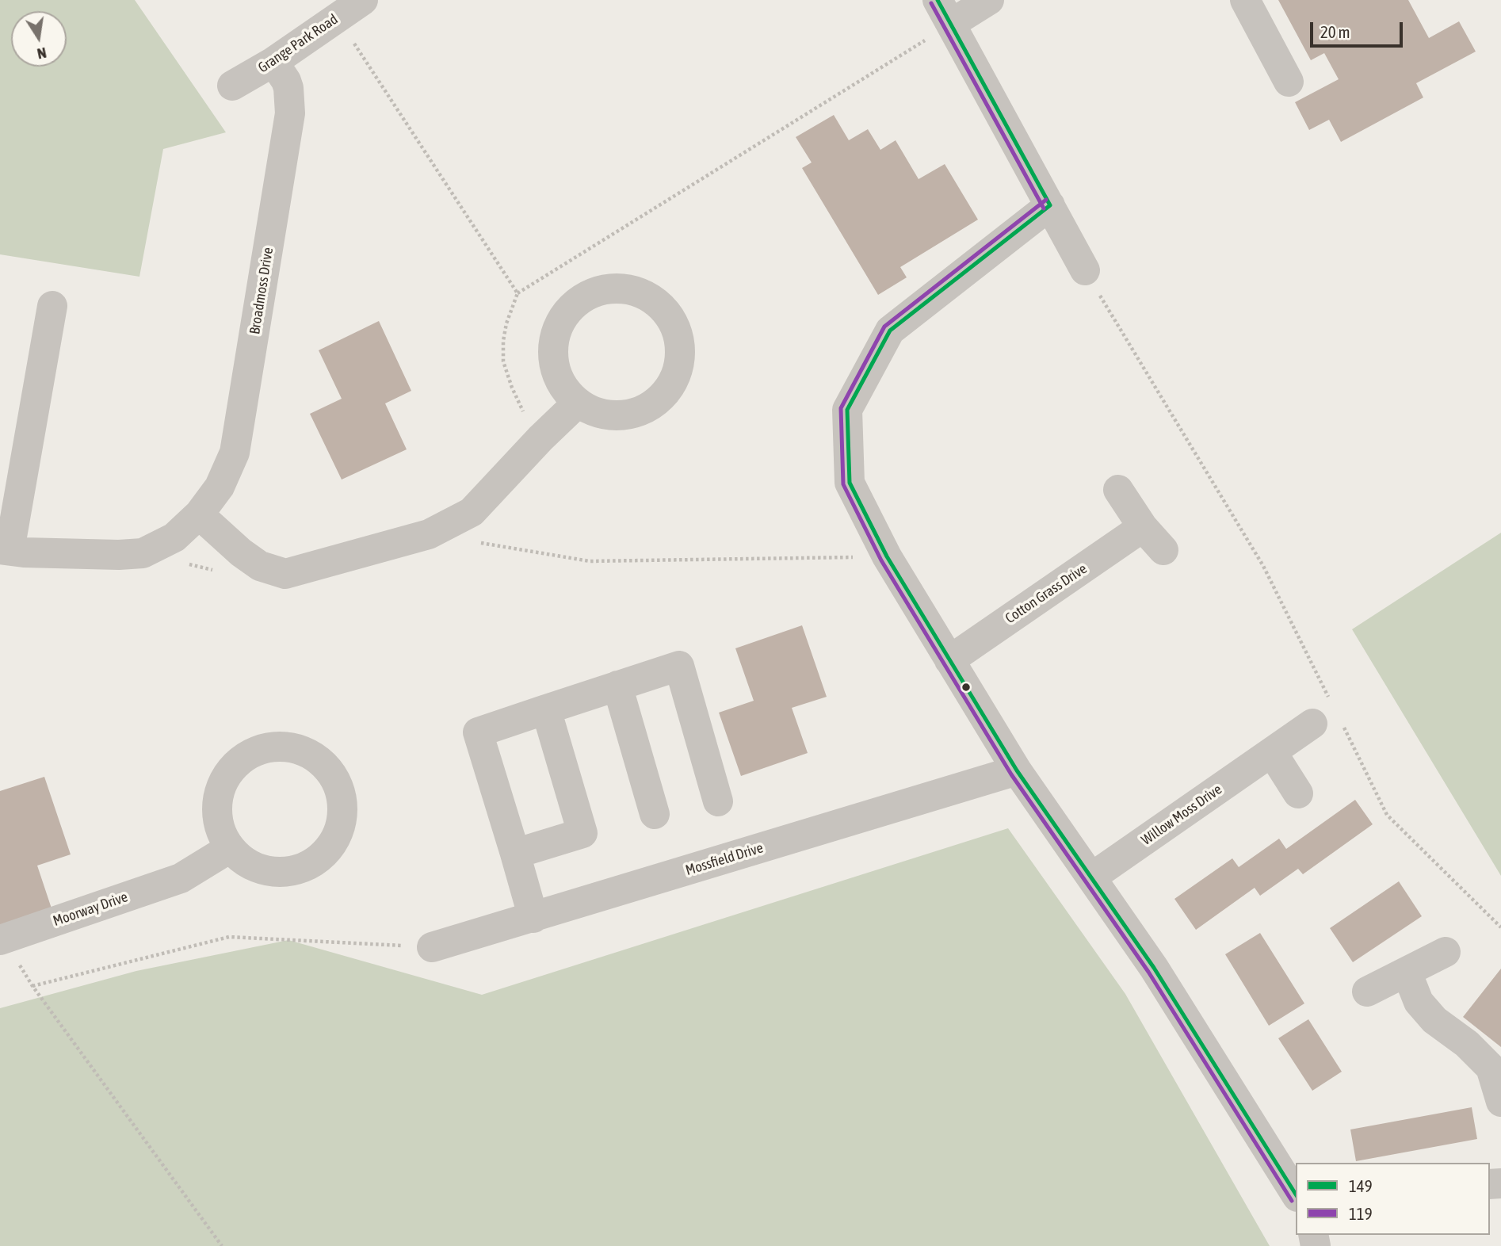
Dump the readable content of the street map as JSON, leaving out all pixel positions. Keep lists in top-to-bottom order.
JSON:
{
  "streets": {
    "street": [
      "Grange Park Road",
      "Broadmoss Drive",
      "Cotton Grass Drive",
      "Willow Moss Drive",
      "Mossfield Drive",
      "Moorway Drive"
    ]
  },
  "crossings": [
    ["Grange Park Road", "Broadmoss Drive"]
  ],
  "lines": ["transit line 149", "transit line 119"],
  "legend": ["149", "119"],
  "scale_bar": "20 m",
  "north": "bottom"
}
